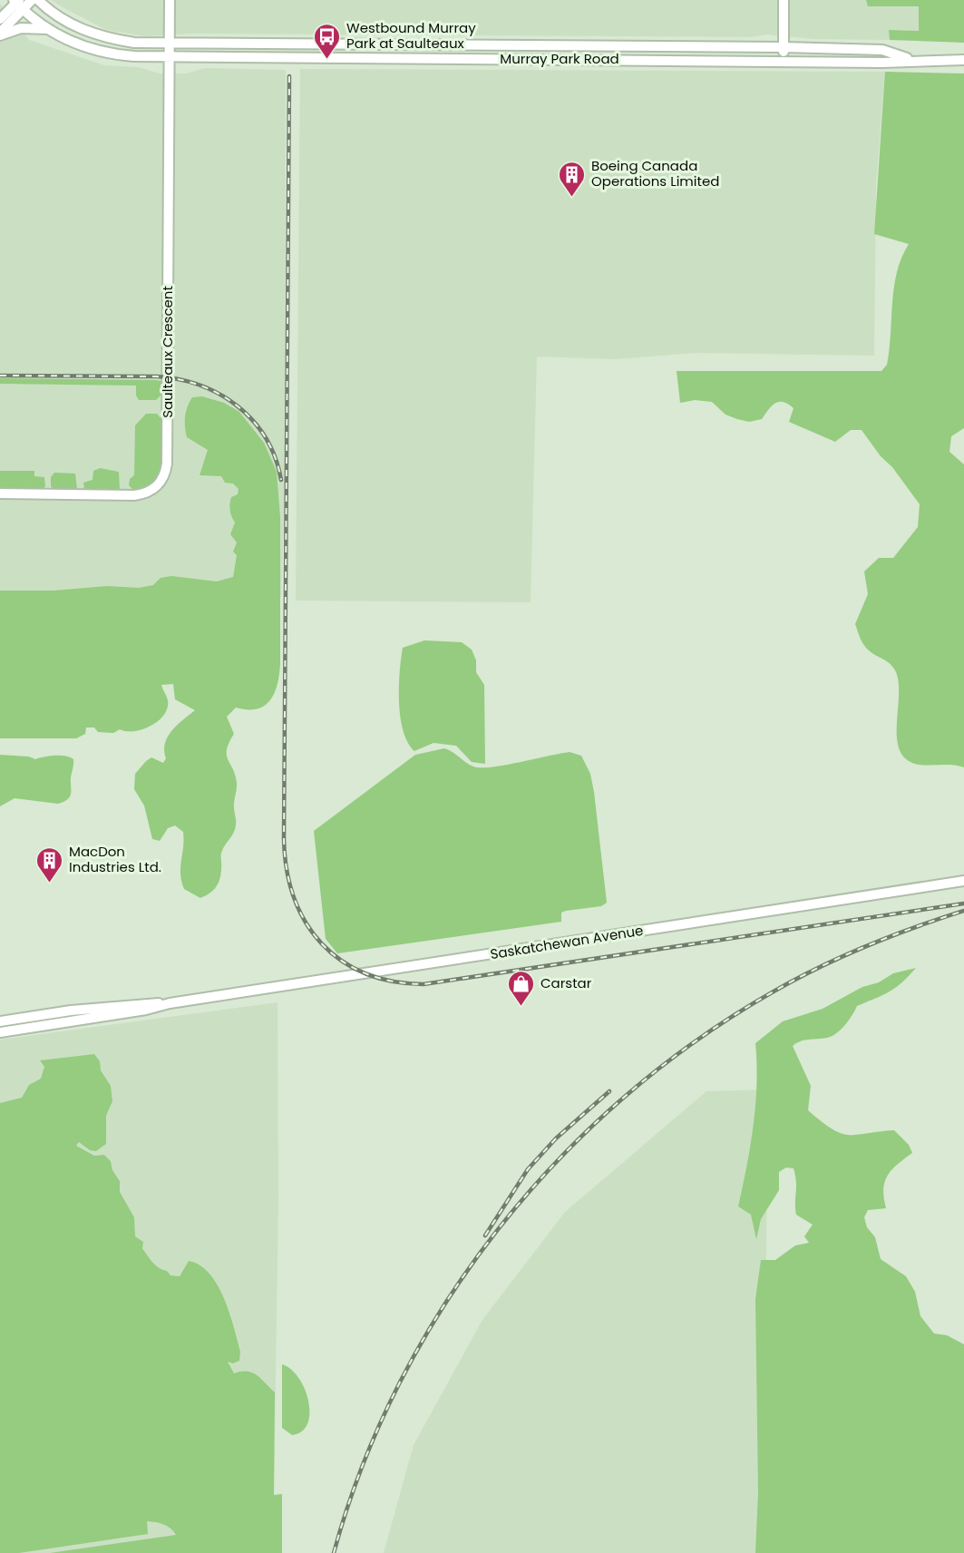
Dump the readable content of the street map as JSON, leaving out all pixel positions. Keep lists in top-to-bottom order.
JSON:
{
  "streets": {
    "street": ["Murray Park Road", "Saulteaux Crescent", "Saskatchewan Avenue"]
  },
  "crossings": [
    ["Murray Park Road", "Saulteaux Crescent"]
  ],
  "places": {
    "bus stop": ["Westbound Murray Park at Saulteaux"],
    "building": ["Boeing Canada Operations Limited", "MacDon Industries Ltd."],
    "shop": ["Carstar"]
  }
}
